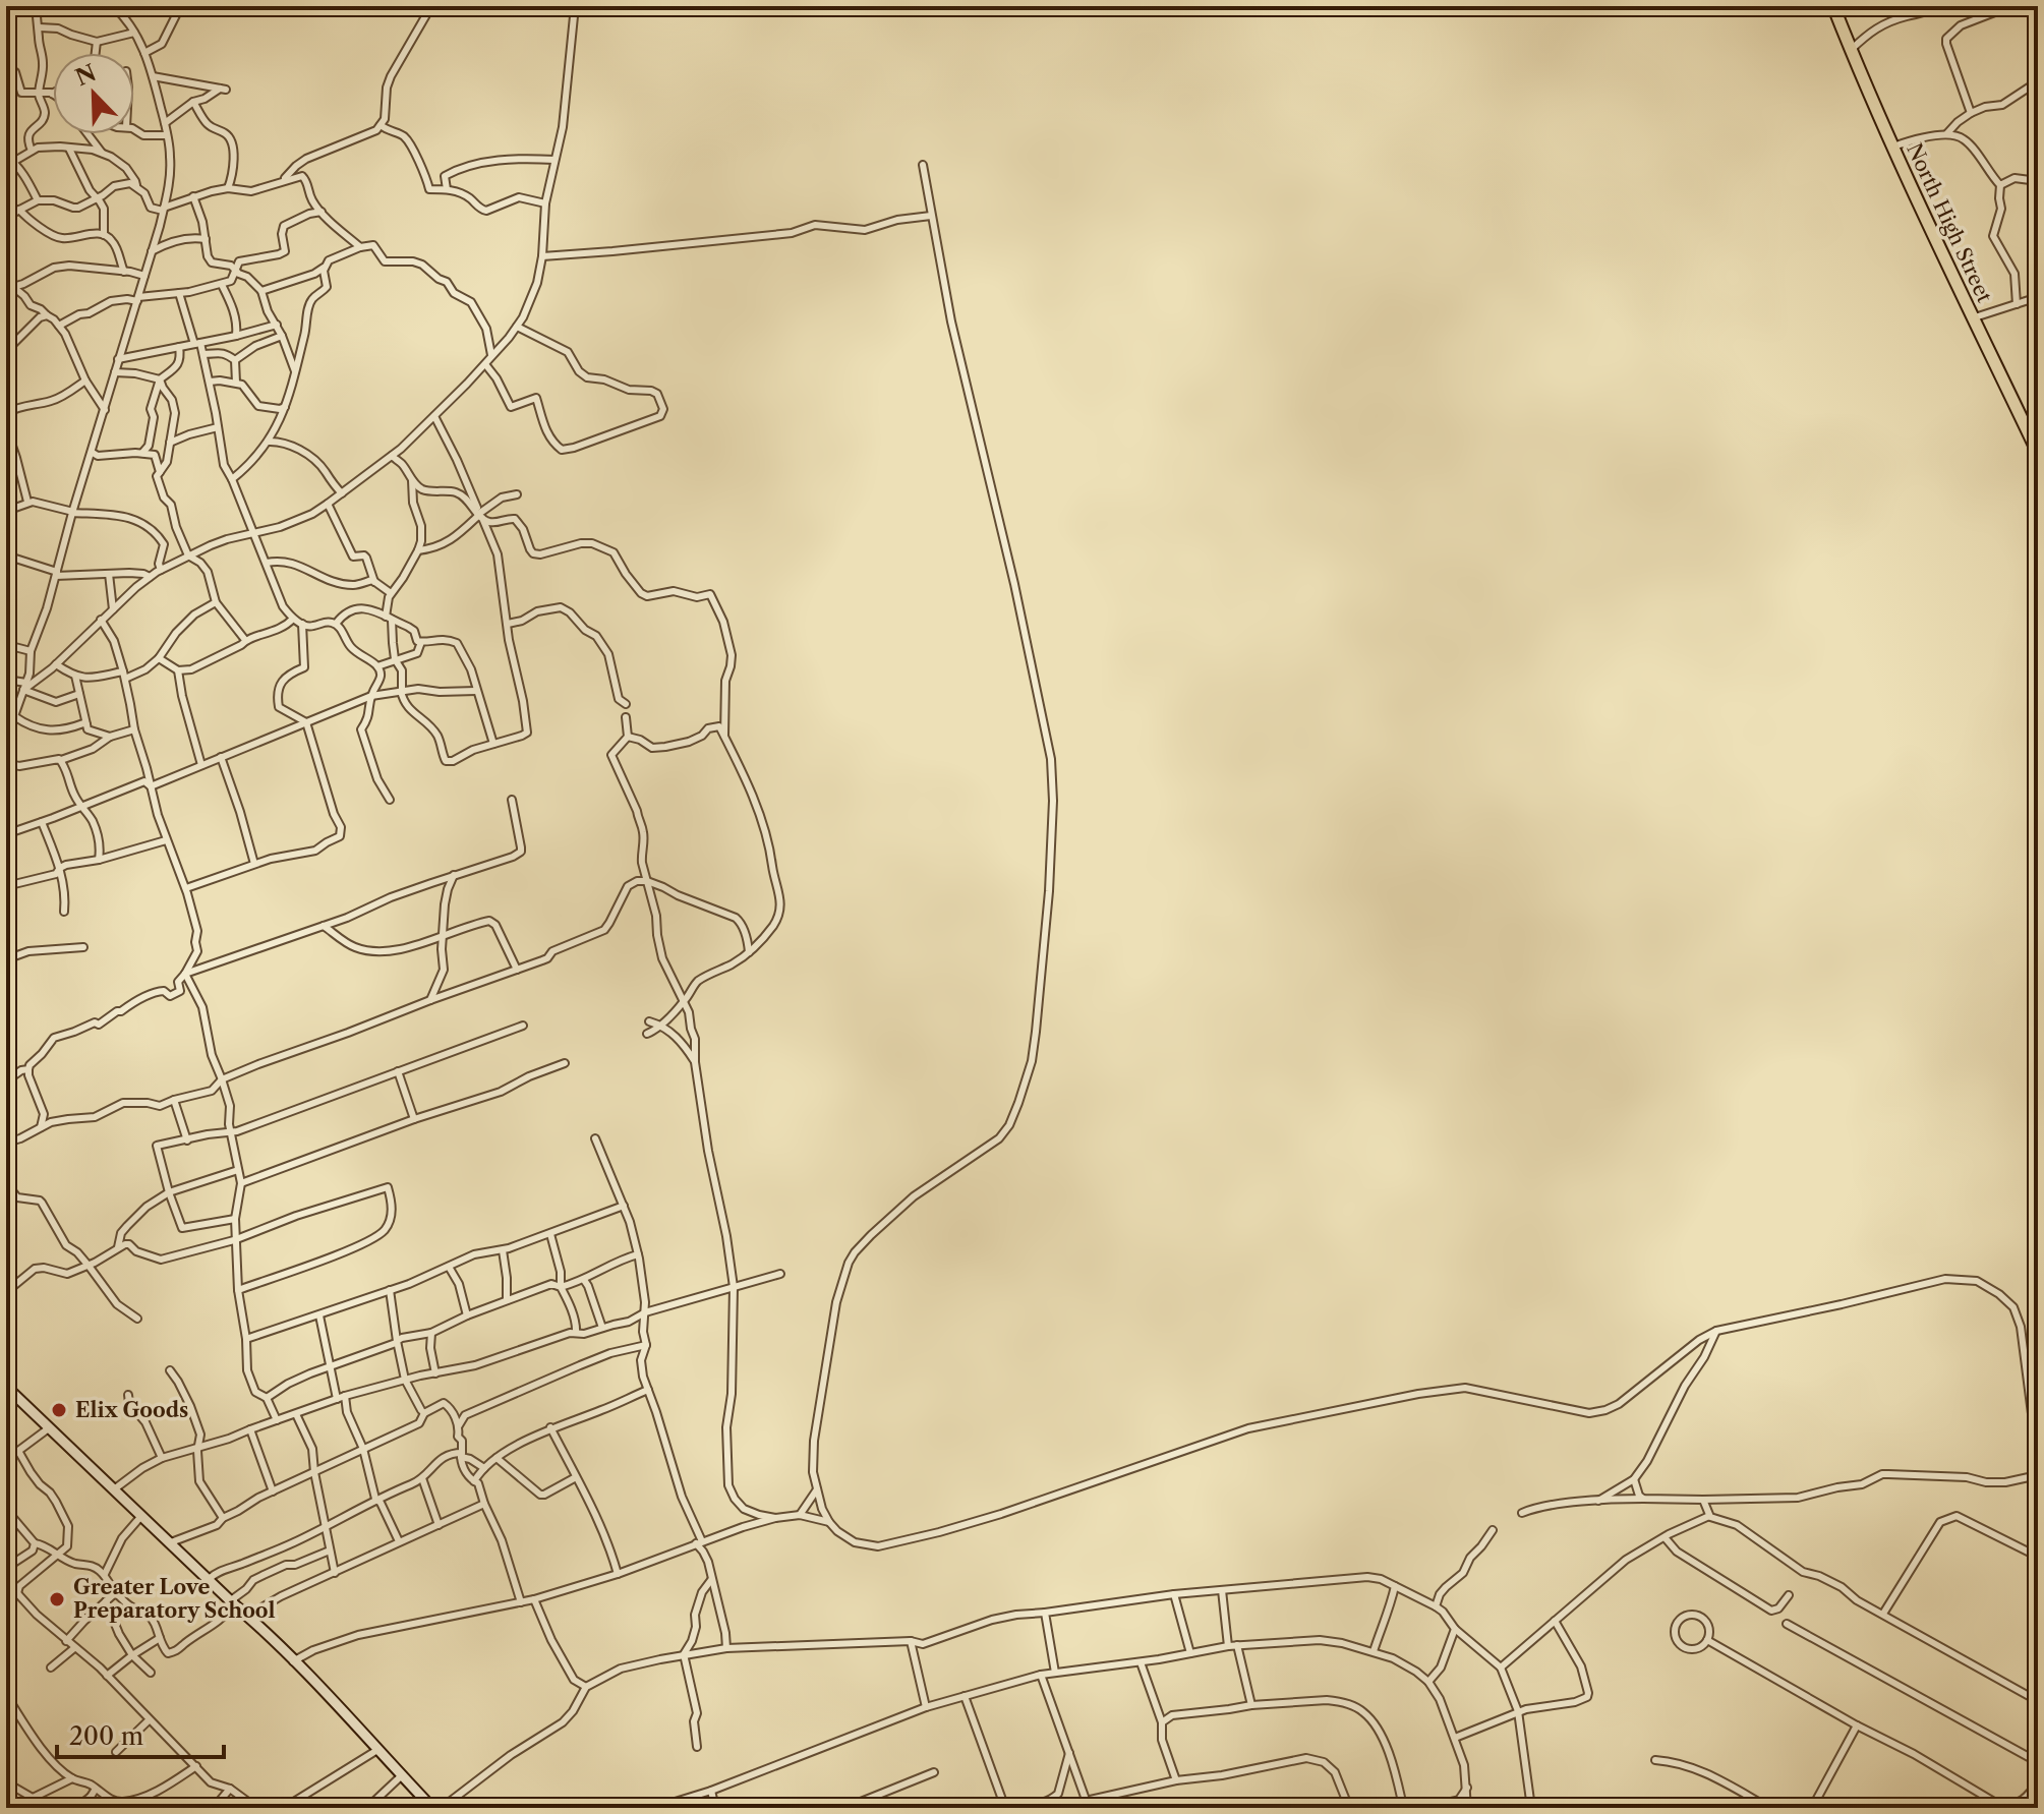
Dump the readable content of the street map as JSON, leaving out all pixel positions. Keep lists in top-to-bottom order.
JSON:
{
  "streets": {
    "highway": ["North High Street"]
  },
  "places": ["Elix Goods", "Greater Love Preparatory School"],
  "scale_bar": "200 m",
  "north": "top left"
}
